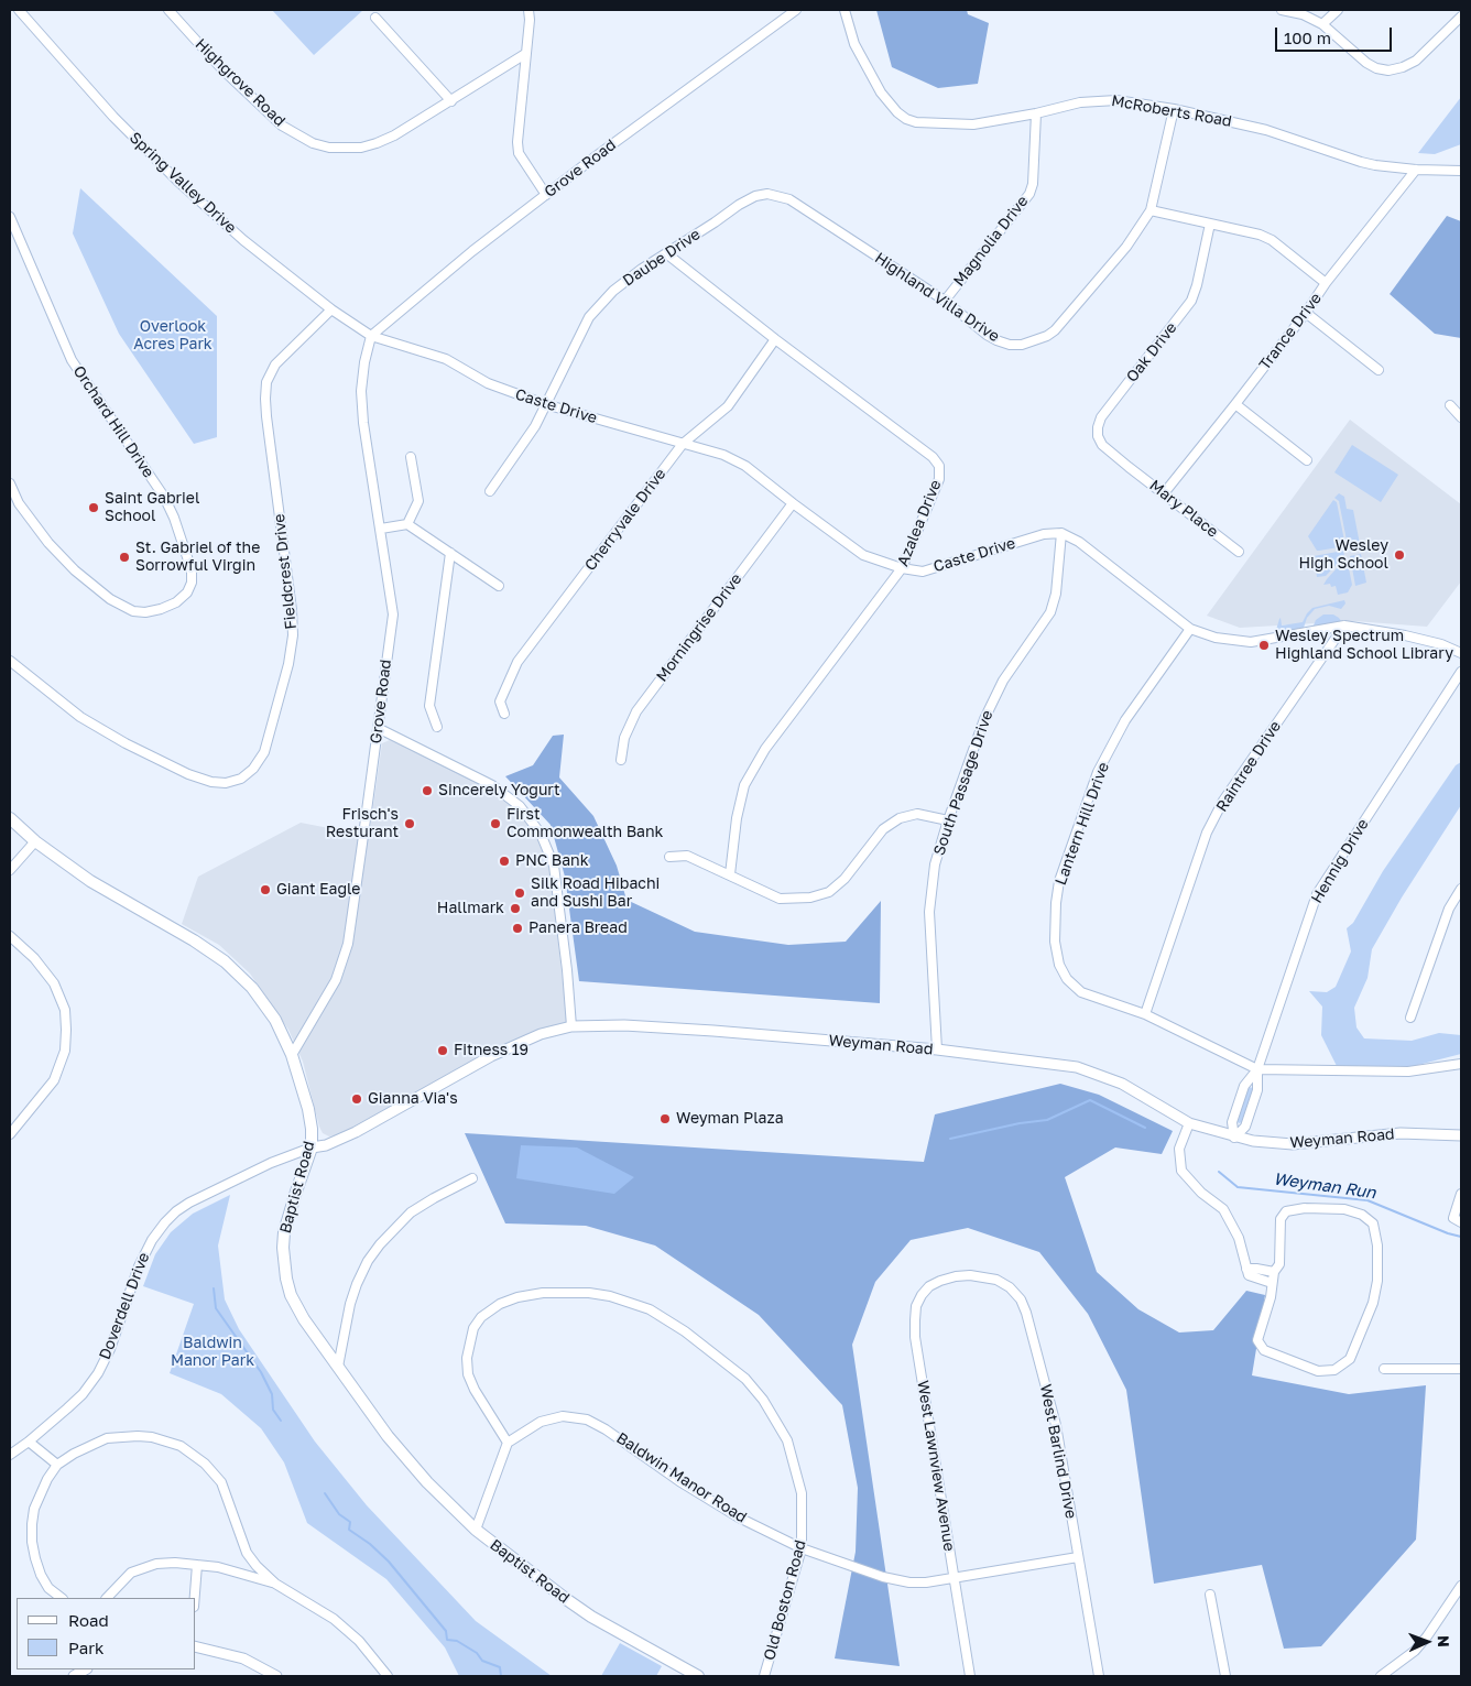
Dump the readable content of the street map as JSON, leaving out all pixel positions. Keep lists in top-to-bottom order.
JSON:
{
  "streets": {
    "main road": ["Baptist Road"],
    "street": [
      "Highgrove Road",
      "McRoberts Road",
      "Grove Road",
      "Spring Valley Drive",
      "Magnolia Drive",
      "Daube Drive",
      "Highland Villa Drive",
      "Trance Drive",
      "Oak Drive",
      "Caste Drive",
      "Orchard Hill Drive",
      "Mary Place",
      "Cherryvale Drive",
      "Azalea Drive",
      "Fieldcrest Drive",
      "Morningrise Drive",
      "Raintree Drive",
      "South Passage Drive",
      "Lantern Hill Drive",
      "Hennig Drive",
      "Weyman Road",
      "Doverdell Drive",
      "West Barlind Drive",
      "West Lawnview Avenue",
      "Baldwin Manor Road",
      "Old Boston Road"
    ]
  },
  "crossings": [
    ["McRoberts Road", "Magnolia Drive"],
    ["McRoberts Road", "Highland Villa Drive"],
    ["McRoberts Road", "Trance Drive"],
    ["Grove Road", "Spring Valley Drive"],
    ["Grove Road", "Caste Drive"],
    ["Grove Road", "Baptist Road"],
    ["Spring Valley Drive", "Caste Drive"],
    ["Spring Valley Drive", "Fieldcrest Drive"],
    ["Magnolia Drive", "Highland Villa Drive"],
    ["Daube Drive", "Highland Villa Drive"],
    ["Daube Drive", "Caste Drive"],
    ["Daube Drive", "Azalea Drive"],
    ["Trance Drive", "Mary Place"],
    ["Oak Drive", "Mary Place"],
    ["Caste Drive", "Cherryvale Drive"],
    ["Caste Drive", "Azalea Drive"],
    ["Caste Drive", "Morningrise Drive"],
    ["Caste Drive", "South Passage Drive"],
    ["Cherryvale Drive", "Azalea Drive"],
    ["Raintree Drive", "Lantern Hill Drive"],
    ["South Passage Drive", "Weyman Road"],
    ["Lantern Hill Drive", "Hennig Drive"],
    ["Hennig Drive", "Weyman Road"],
    ["Weyman Road", "Baptist Road"],
    ["Weyman Road", "Doverdell Drive"],
    ["Baptist Road", "Doverdell Drive"],
    ["West Barlind Drive", "West Lawnview Avenue"],
    ["West Barlind Drive", "Baldwin Manor Road"],
    ["West Lawnview Avenue", "Baldwin Manor Road"],
    ["Baldwin Manor Road", "Old Boston Road"]
  ],
  "water": ["Weyman Run"],
  "parks": ["Overlook Acres Park", "Baldwin Manor Park"],
  "places": [
    "Saint Gabriel School",
    "Wesley High School",
    "St. Gabriel of the Sorrowful Virgin",
    "Wesley Spectrum Highland School Library",
    "Sincerely Yogurt",
    "Frisch's Resturant",
    "First Commonwealth Bank",
    "PNC Bank",
    "Giant Eagle",
    "Silk Road Hibachi and Sushi Bar",
    "Hallmark",
    "Panera Bread",
    "Fitness 19",
    "Gianna Via's",
    "Weyman Plaza"
  ],
  "legend": ["Road", "Park"],
  "scale_bar": "100 m",
  "north": "right"
}
